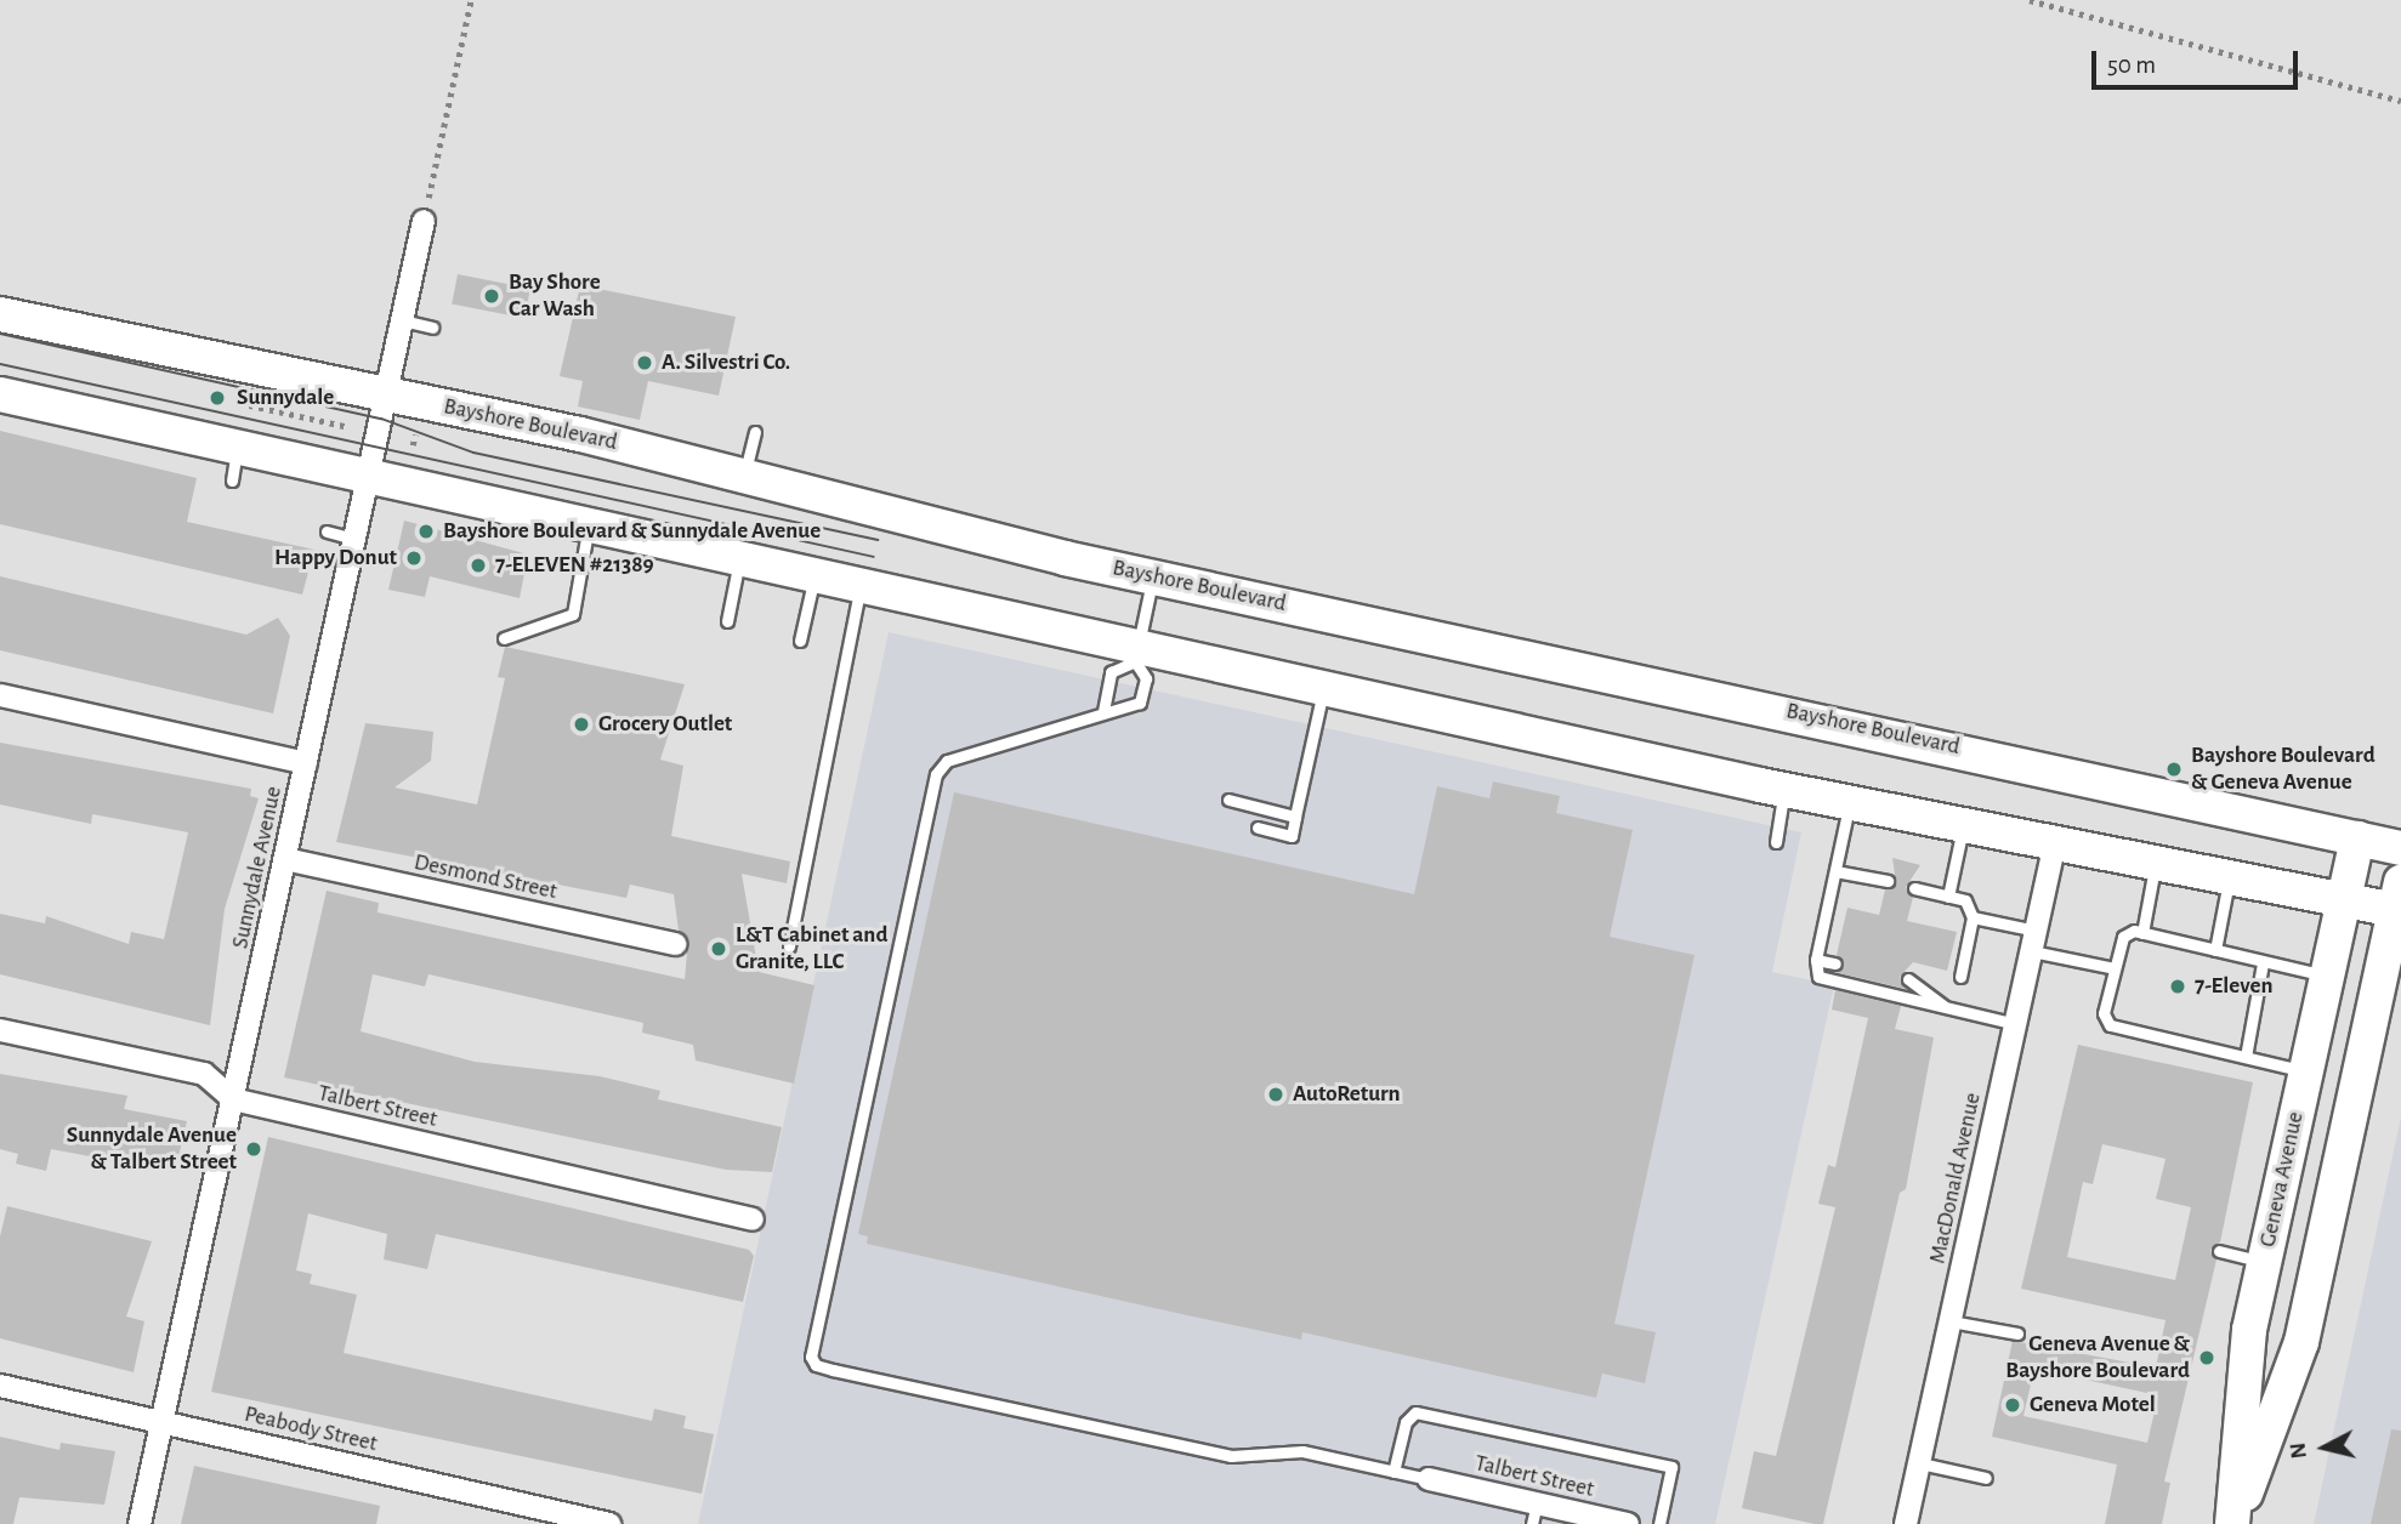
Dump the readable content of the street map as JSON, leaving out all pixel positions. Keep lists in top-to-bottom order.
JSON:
{
  "streets": {
    "main road": ["Bayshore Boulevard", "Geneva Avenue"],
    "street": [
      "Sunnydale Avenue",
      "Desmond Street",
      "Talbert Street",
      "MacDonald Avenue",
      "Peabody Street"
    ]
  },
  "crossings": [
    ["Bayshore Boulevard", "Sunnydale Avenue"],
    ["Bayshore Boulevard", "Geneva Avenue"],
    ["Sunnydale Avenue", "Desmond Street"],
    ["Sunnydale Avenue", "Talbert Street"],
    ["Sunnydale Avenue", "Peabody Street"]
  ],
  "places": [
    "Bay Shore Car Wash",
    "A. Silvestri Co.",
    "Sunnydale",
    "Bayshore Boulevard & Sunnydale Avenue",
    "Happy Donut",
    "7-ELEVEN #21389",
    "Grocery Outlet",
    "Bayshore Boulevard & Geneva Avenue",
    "L&T Cabinet and Granite, LLC",
    "7-Eleven",
    "AutoReturn",
    "Sunnydale Avenue & Talbert Street",
    "Geneva Avenue & Bayshore Boulevard",
    "Geneva Motel"
  ],
  "scale_bar": "50 m",
  "north": "left"
}
